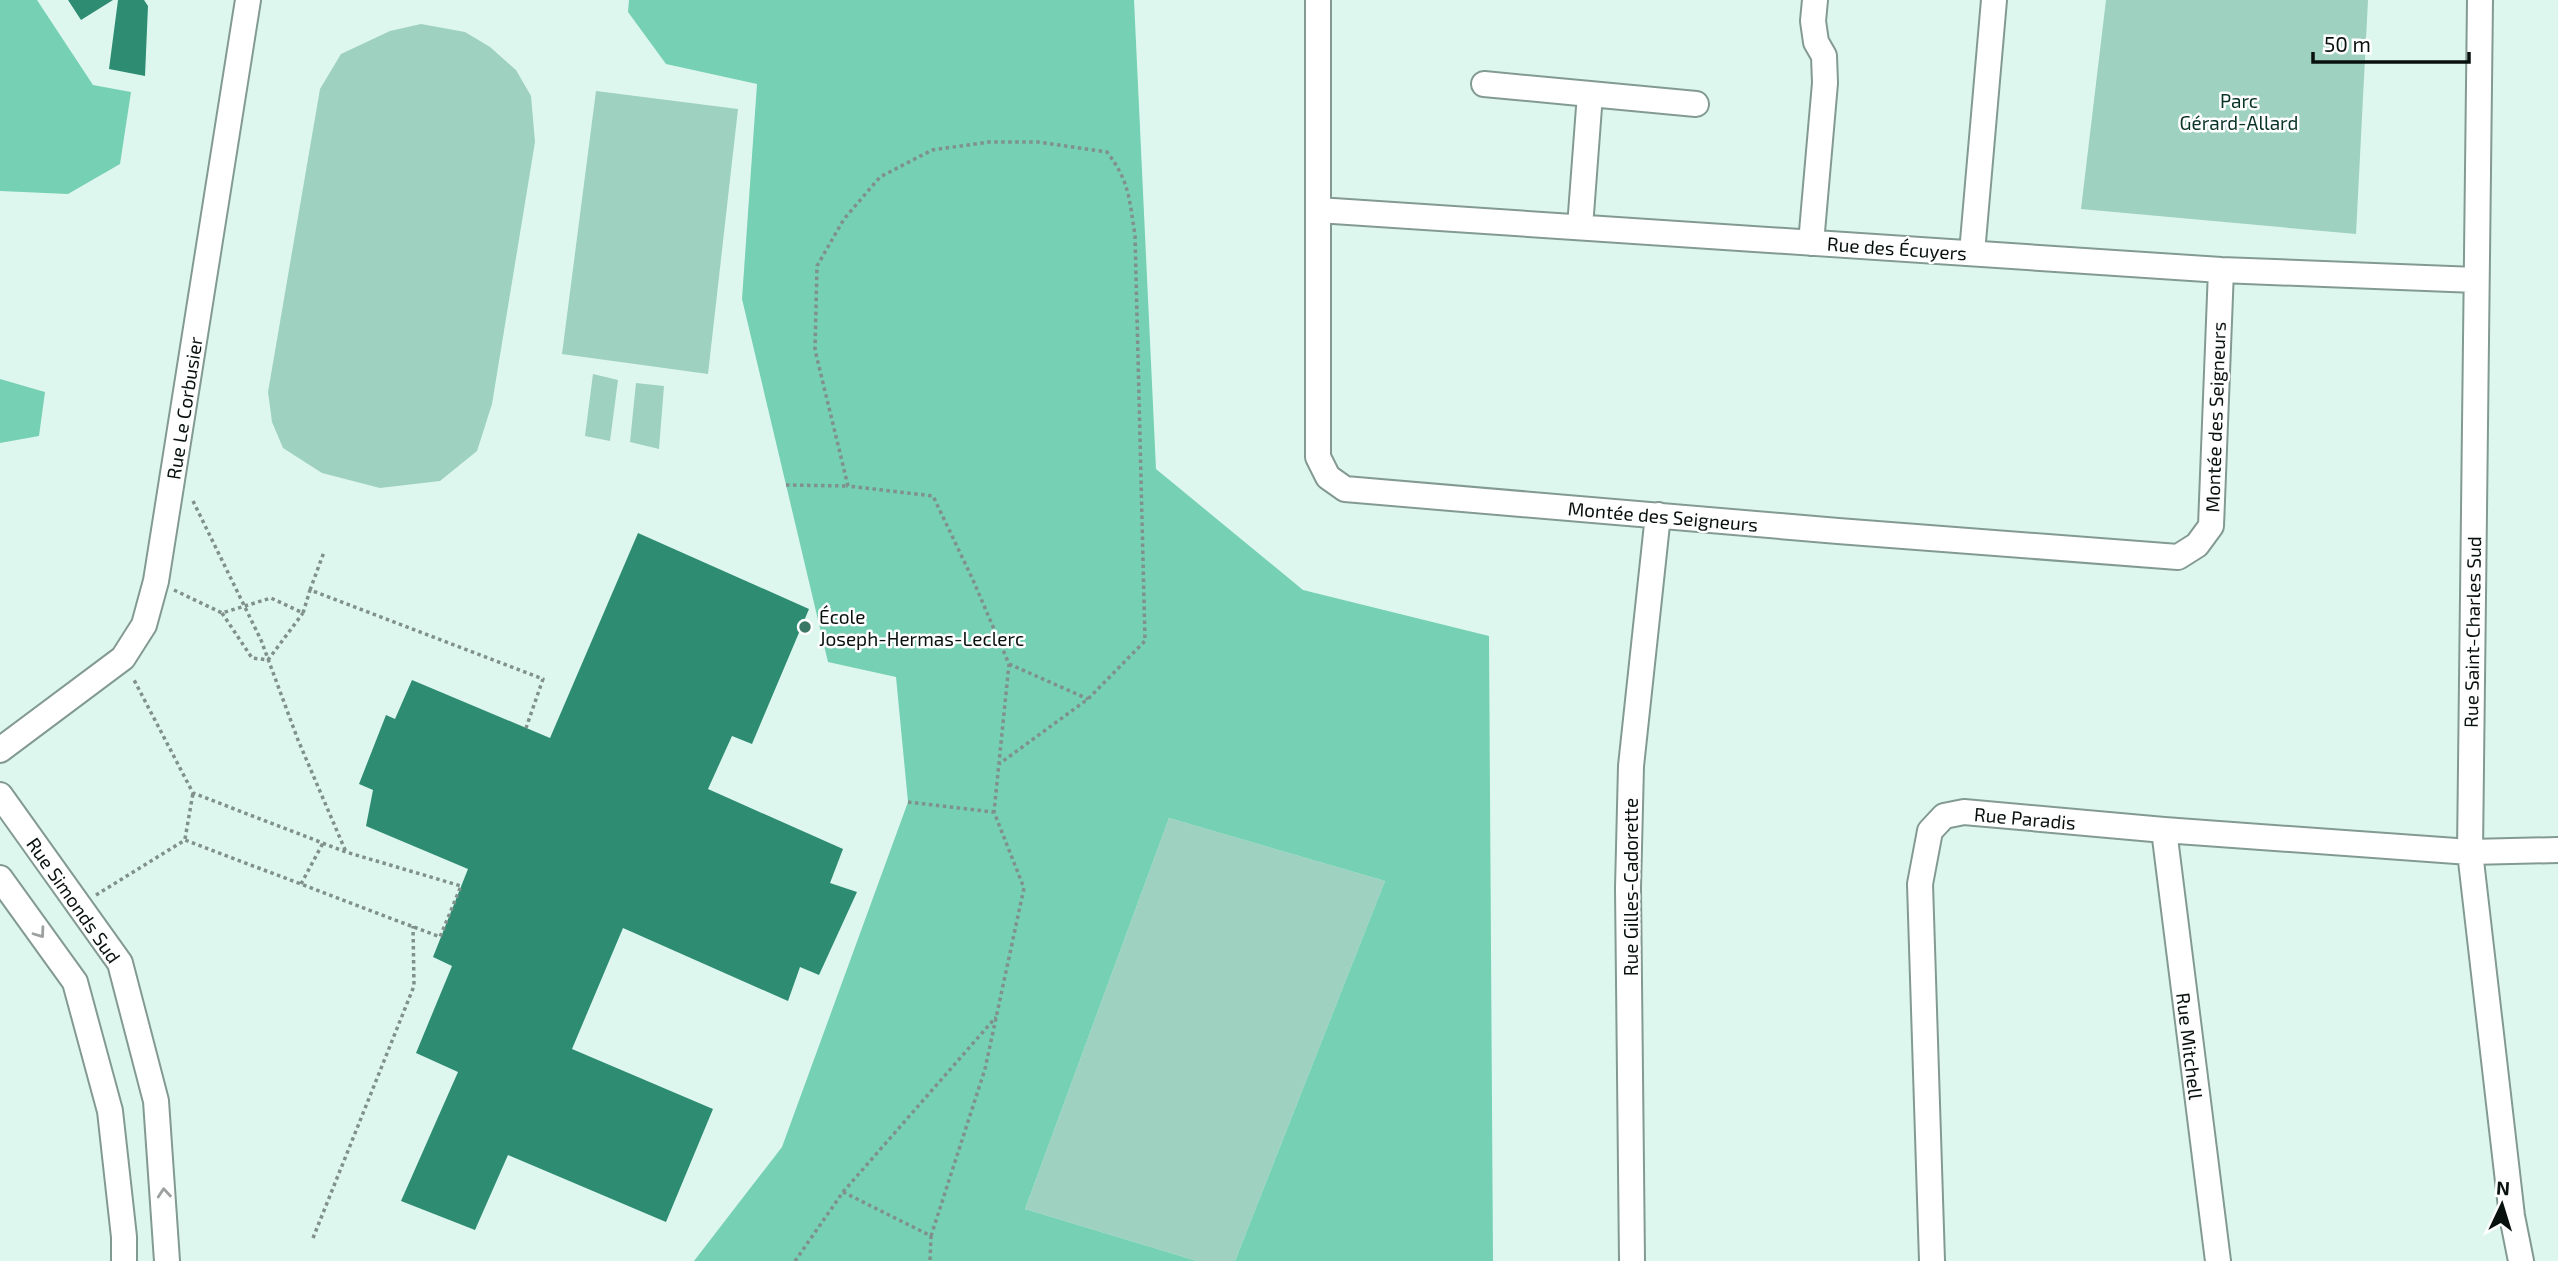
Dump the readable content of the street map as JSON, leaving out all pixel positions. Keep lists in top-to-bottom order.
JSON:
{
  "streets": {
    "street": [
      "Rue des Écuyers",
      "Rue Le Corbusier",
      "Montée des Seigneurs",
      "Rue Saint-Charles Sud",
      "Rue Paradis",
      "Rue Gilles-Cadorette",
      "Rue Simonds Sud",
      "Rue Mitchell"
    ]
  },
  "crossings": [
    ["Rue des Écuyers", "Montée des Seigneurs"],
    ["Rue des Écuyers", "Rue Saint-Charles Sud"],
    ["Montée des Seigneurs", "Rue Gilles-Cadorette"],
    ["Rue Saint-Charles Sud", "Rue Paradis"],
    ["Rue Paradis", "Rue Mitchell"]
  ],
  "parks": ["Parc Gérard-Allard"],
  "places": ["École Joseph-Hermas-Leclerc"],
  "scale_bar": "50 m",
  "north": "top"
}
